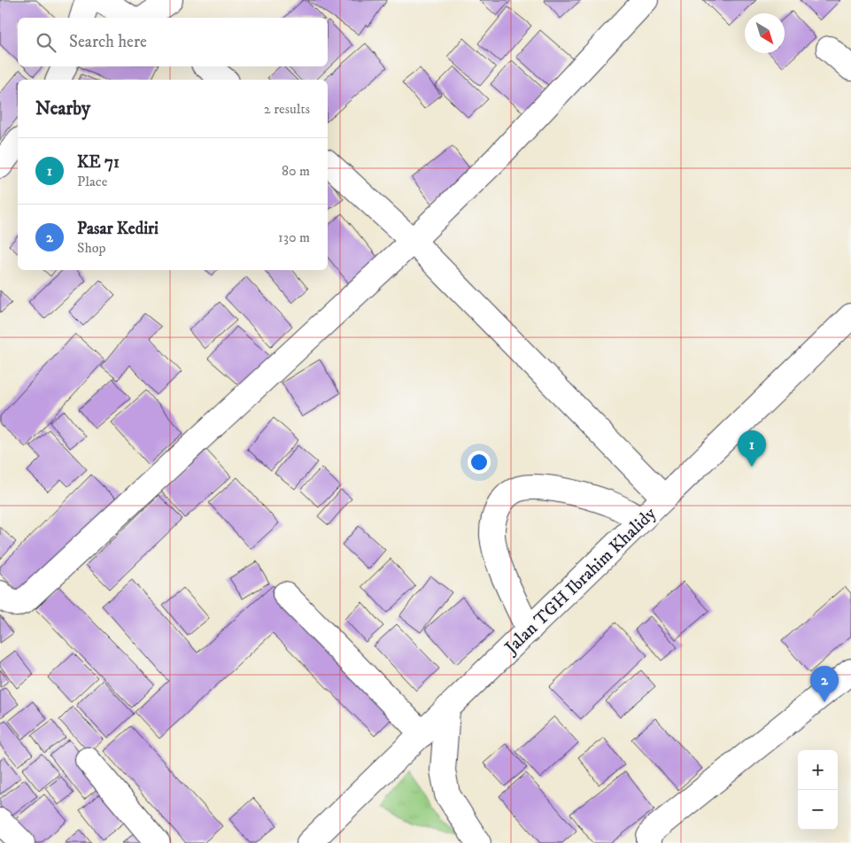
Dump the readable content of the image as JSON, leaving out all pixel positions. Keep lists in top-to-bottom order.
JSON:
{
  "streets": {
    "street": ["Jalan TGH Ibrahim Khalidy"]
  },
  "north": "bottom right",
  "page": {
    "search": "Search here",
    "heading": ["Nearby", "2 results"],
    "list": [
      {
        "mark": "1",
        "name": "KE 71",
        "note": "Place",
        "value": "80 m"
      },
      {
        "mark": "2",
        "name": "Pasar Kediri",
        "note": "Shop",
        "value": "130 m"
      }
    ],
    "pins": ["1", "2"],
    "map_buttons": ["+", "−"]
  }
}
